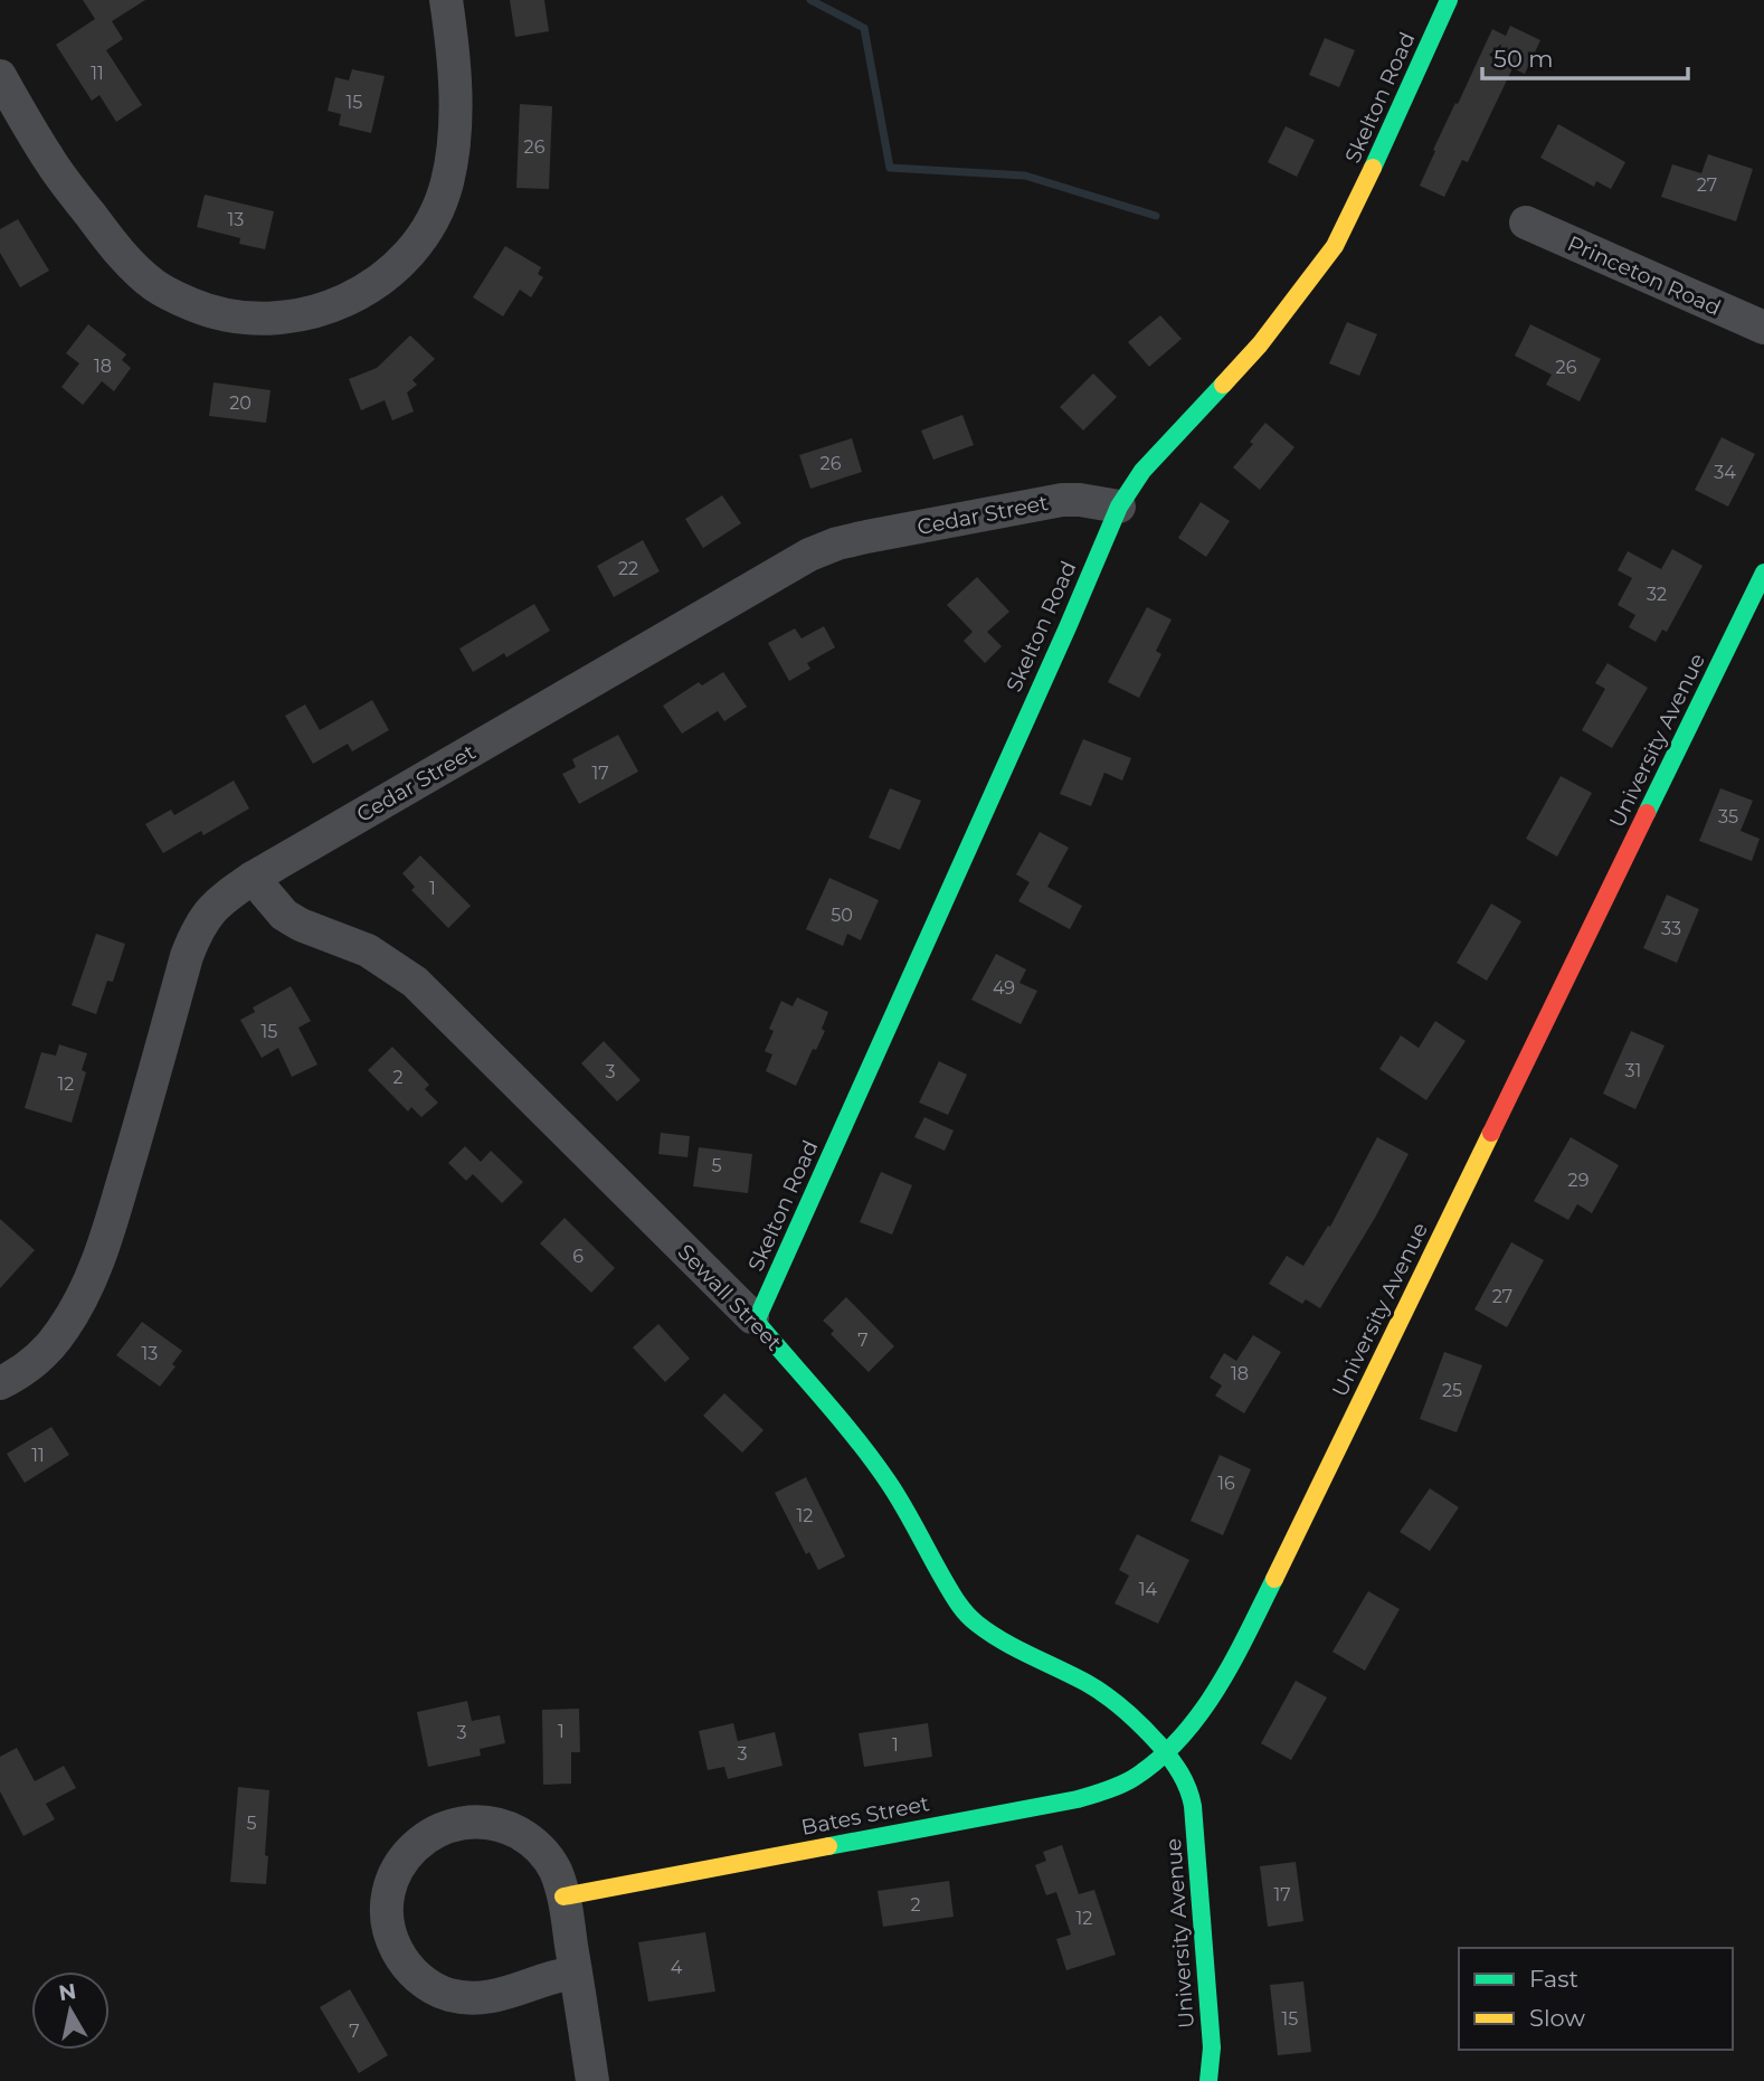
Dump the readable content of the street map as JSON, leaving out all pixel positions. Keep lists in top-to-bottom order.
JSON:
{
  "streets": {
    "street": [
      "Skelton Road",
      "Princeton Road",
      "Cedar Street",
      "University Avenue",
      "Sewall Street",
      "Bates Street"
    ]
  },
  "crossings": [
    ["Skelton Road", "Cedar Street"],
    ["Skelton Road", "Sewall Street"],
    ["Cedar Street", "Sewall Street"],
    ["University Avenue", "Sewall Street"],
    ["University Avenue", "Bates Street"],
    ["Sewall Street", "Bates Street"]
  ],
  "house_numbers": [
    "11",
    "15",
    "26",
    "27",
    "13",
    "18",
    "26",
    "20",
    "26",
    "34",
    "22",
    "32",
    "17",
    "35",
    "1",
    "50",
    "33",
    "49",
    "15",
    "31",
    "3",
    "2",
    "12",
    "5",
    "29",
    "6",
    "27",
    "7",
    "13",
    "18",
    "25",
    "11",
    "16",
    "12",
    "14",
    "1",
    "3",
    "1",
    "3",
    "5",
    "17",
    "2",
    "12",
    "4",
    "15",
    "7"
  ],
  "legend": ["Fast", "Slow"],
  "scale_bar": "50 m",
  "north": "top"
}
